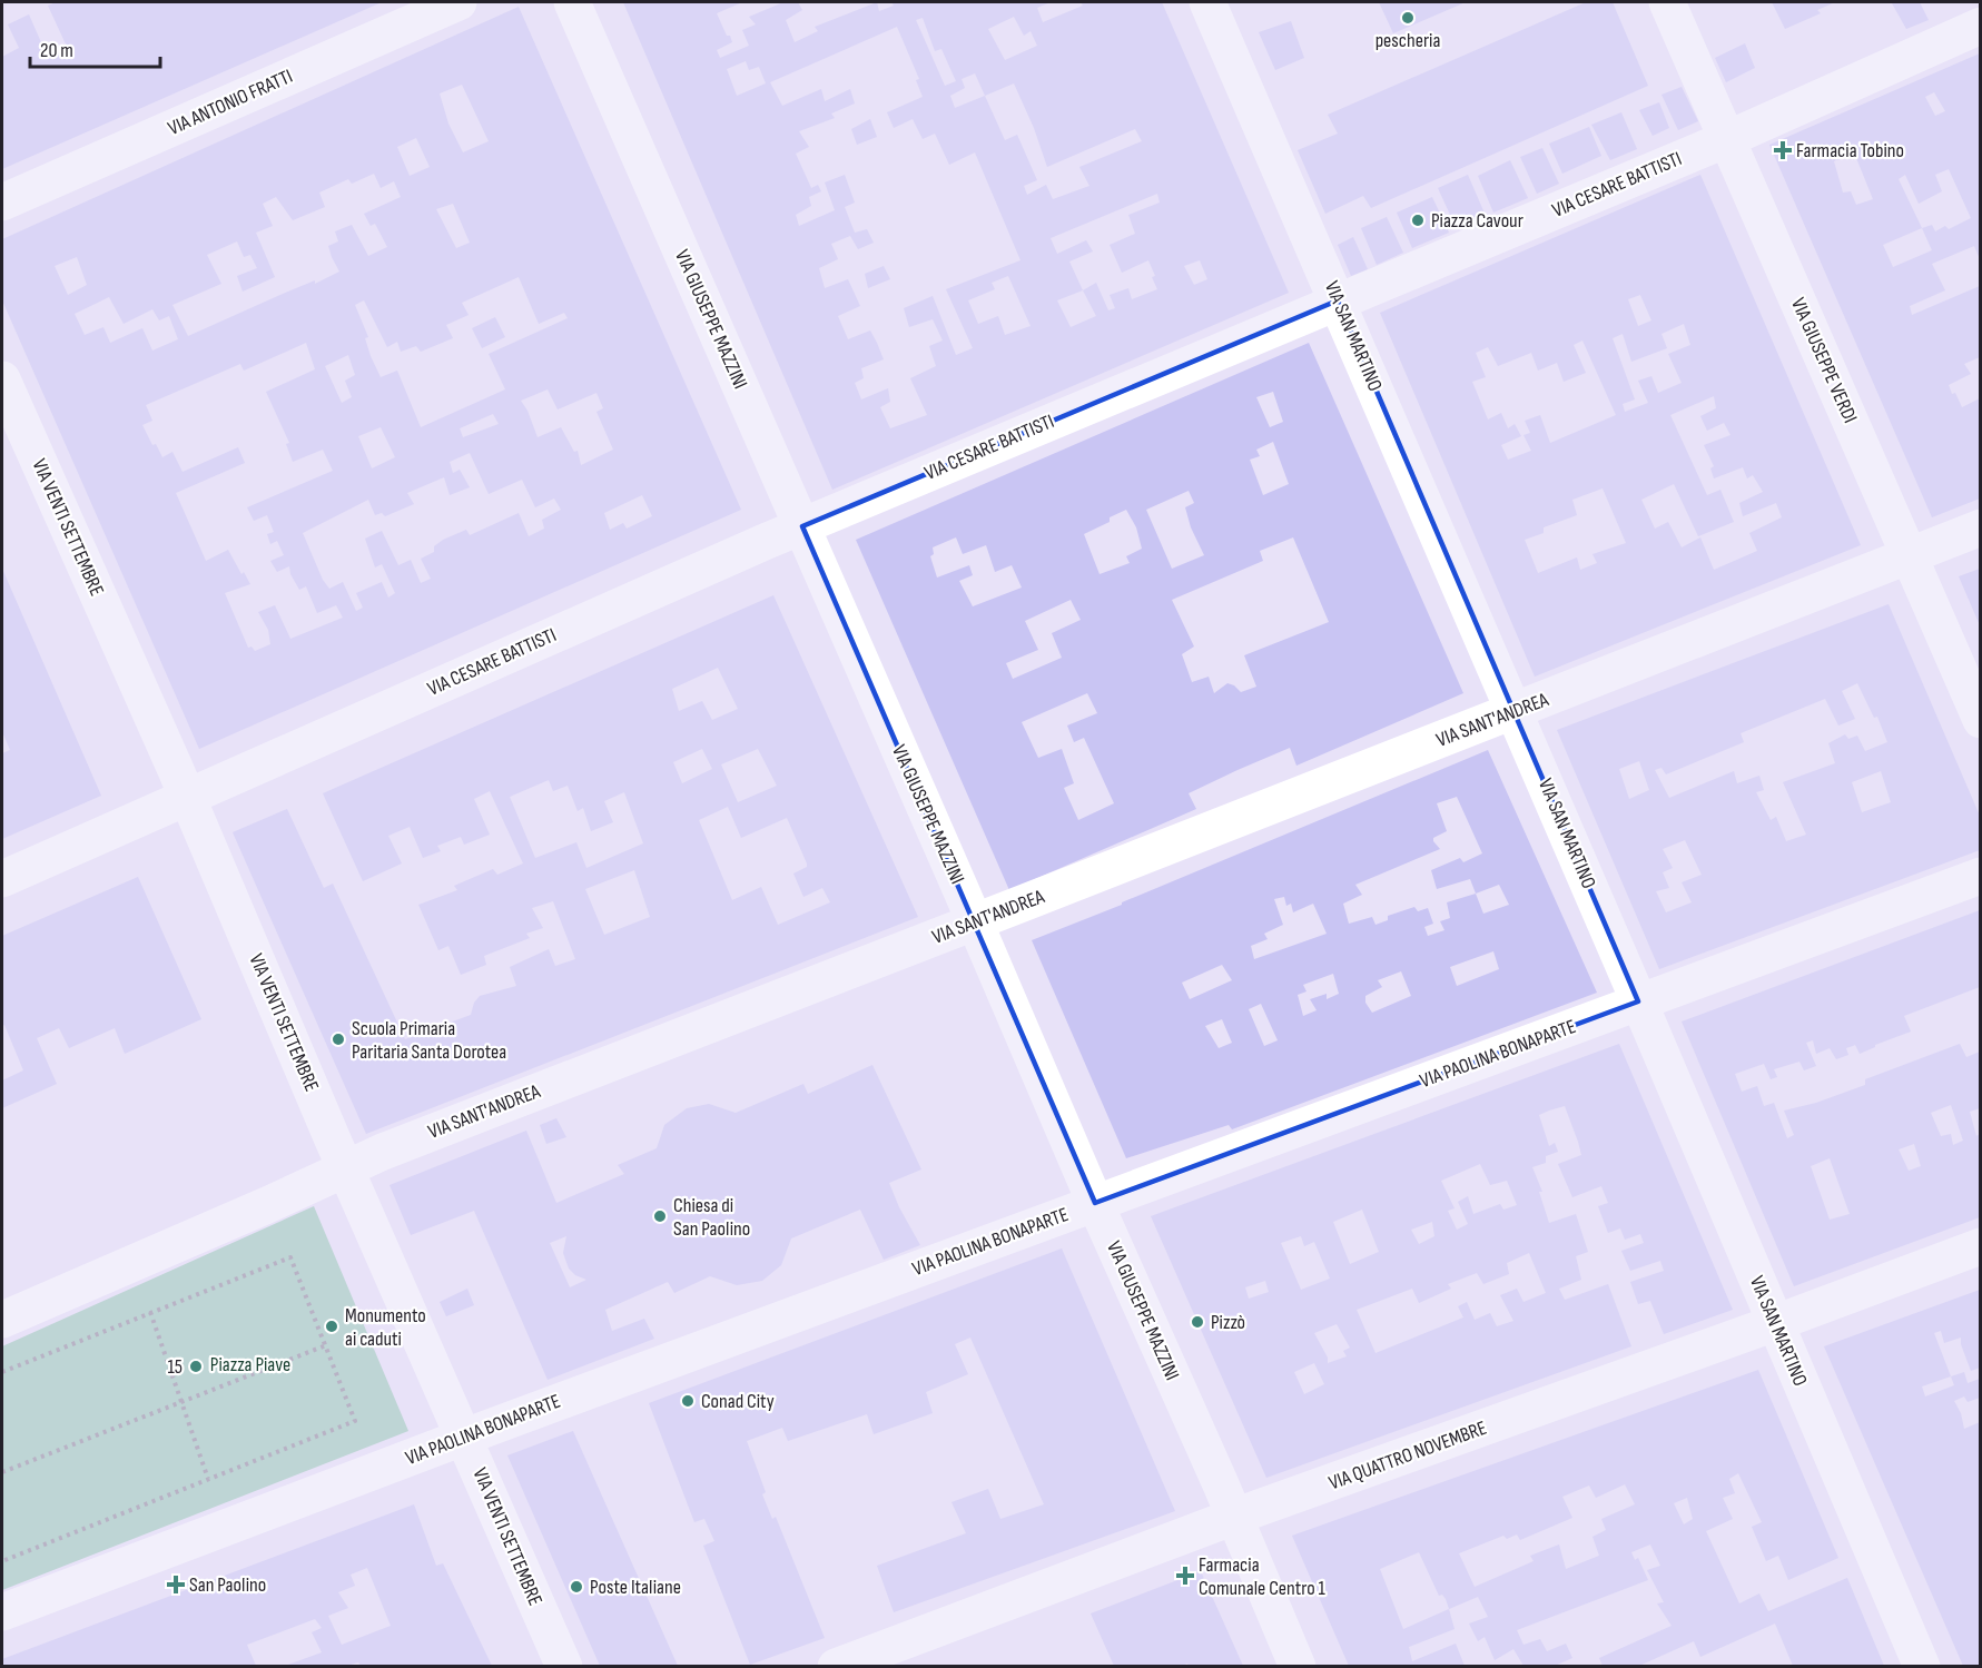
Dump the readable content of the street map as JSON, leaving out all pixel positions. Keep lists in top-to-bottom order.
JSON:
{
  "streets": {
    "street": [
      "VIA ANTONIO FRATTI",
      "VIA CESARE BATTISTI",
      "VIA GIUSEPPE MAZZINI",
      "VIA SAN MARTINO",
      "VIA GIUSEPPE VERDI",
      "VIA VENTI SETTEMBRE",
      "VIA SANT'ANDREA",
      "VIA PAOLINA BONAPARTE",
      "VIA QUATTRO NOVEMBRE"
    ]
  },
  "crossings": [
    ["VIA CESARE BATTISTI", "VIA GIUSEPPE MAZZINI"],
    ["VIA CESARE BATTISTI", "VIA SAN MARTINO"],
    ["VIA CESARE BATTISTI", "VIA GIUSEPPE VERDI"],
    ["VIA CESARE BATTISTI", "VIA VENTI SETTEMBRE"],
    ["VIA GIUSEPPE MAZZINI", "VIA SANT'ANDREA"],
    ["VIA GIUSEPPE MAZZINI", "VIA PAOLINA BONAPARTE"],
    ["VIA GIUSEPPE MAZZINI", "VIA QUATTRO NOVEMBRE"],
    ["VIA SAN MARTINO", "VIA SANT'ANDREA"],
    ["VIA SAN MARTINO", "VIA PAOLINA BONAPARTE"],
    ["VIA SAN MARTINO", "VIA QUATTRO NOVEMBRE"],
    ["VIA GIUSEPPE VERDI", "VIA SANT'ANDREA"],
    ["VIA VENTI SETTEMBRE", "VIA SANT'ANDREA"],
    ["VIA VENTI SETTEMBRE", "VIA PAOLINA BONAPARTE"]
  ],
  "parks": ["Piazza Piave"],
  "places": {
    "other": [
      "pescheria",
      "Piazza Cavour",
      "Scuola Primaria Paritaria Santa Dorotea",
      "Chiesa di San Paolino",
      "Pizzò",
      "Monumento ai caduti",
      "15",
      "Conad City",
      "Poste Italiane"
    ],
    "health": ["Farmacia Tobino", "Farmacia Comunale Centro 1", "San Paolino"]
  },
  "scale_bar": "20 m"
}
